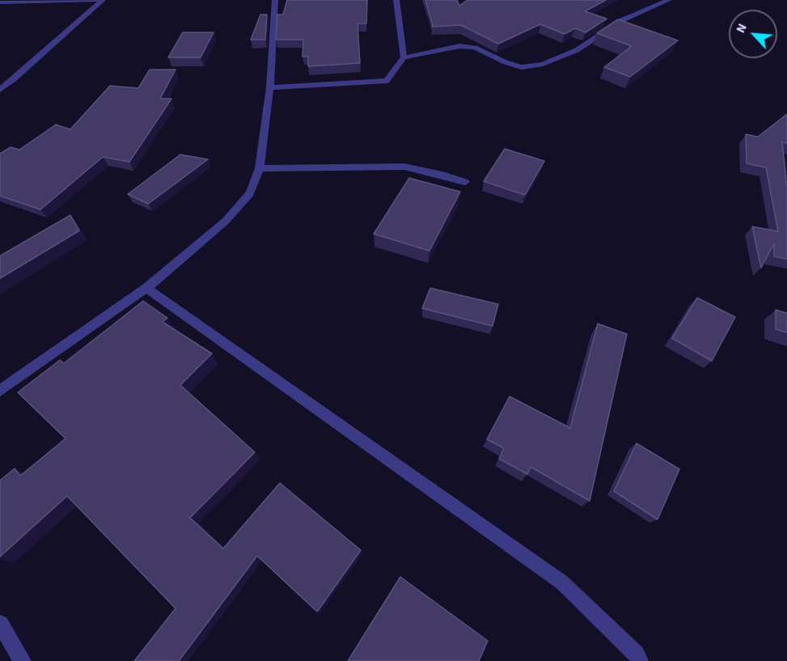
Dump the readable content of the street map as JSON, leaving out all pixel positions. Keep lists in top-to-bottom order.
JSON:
{
  "north": "top left"
}
